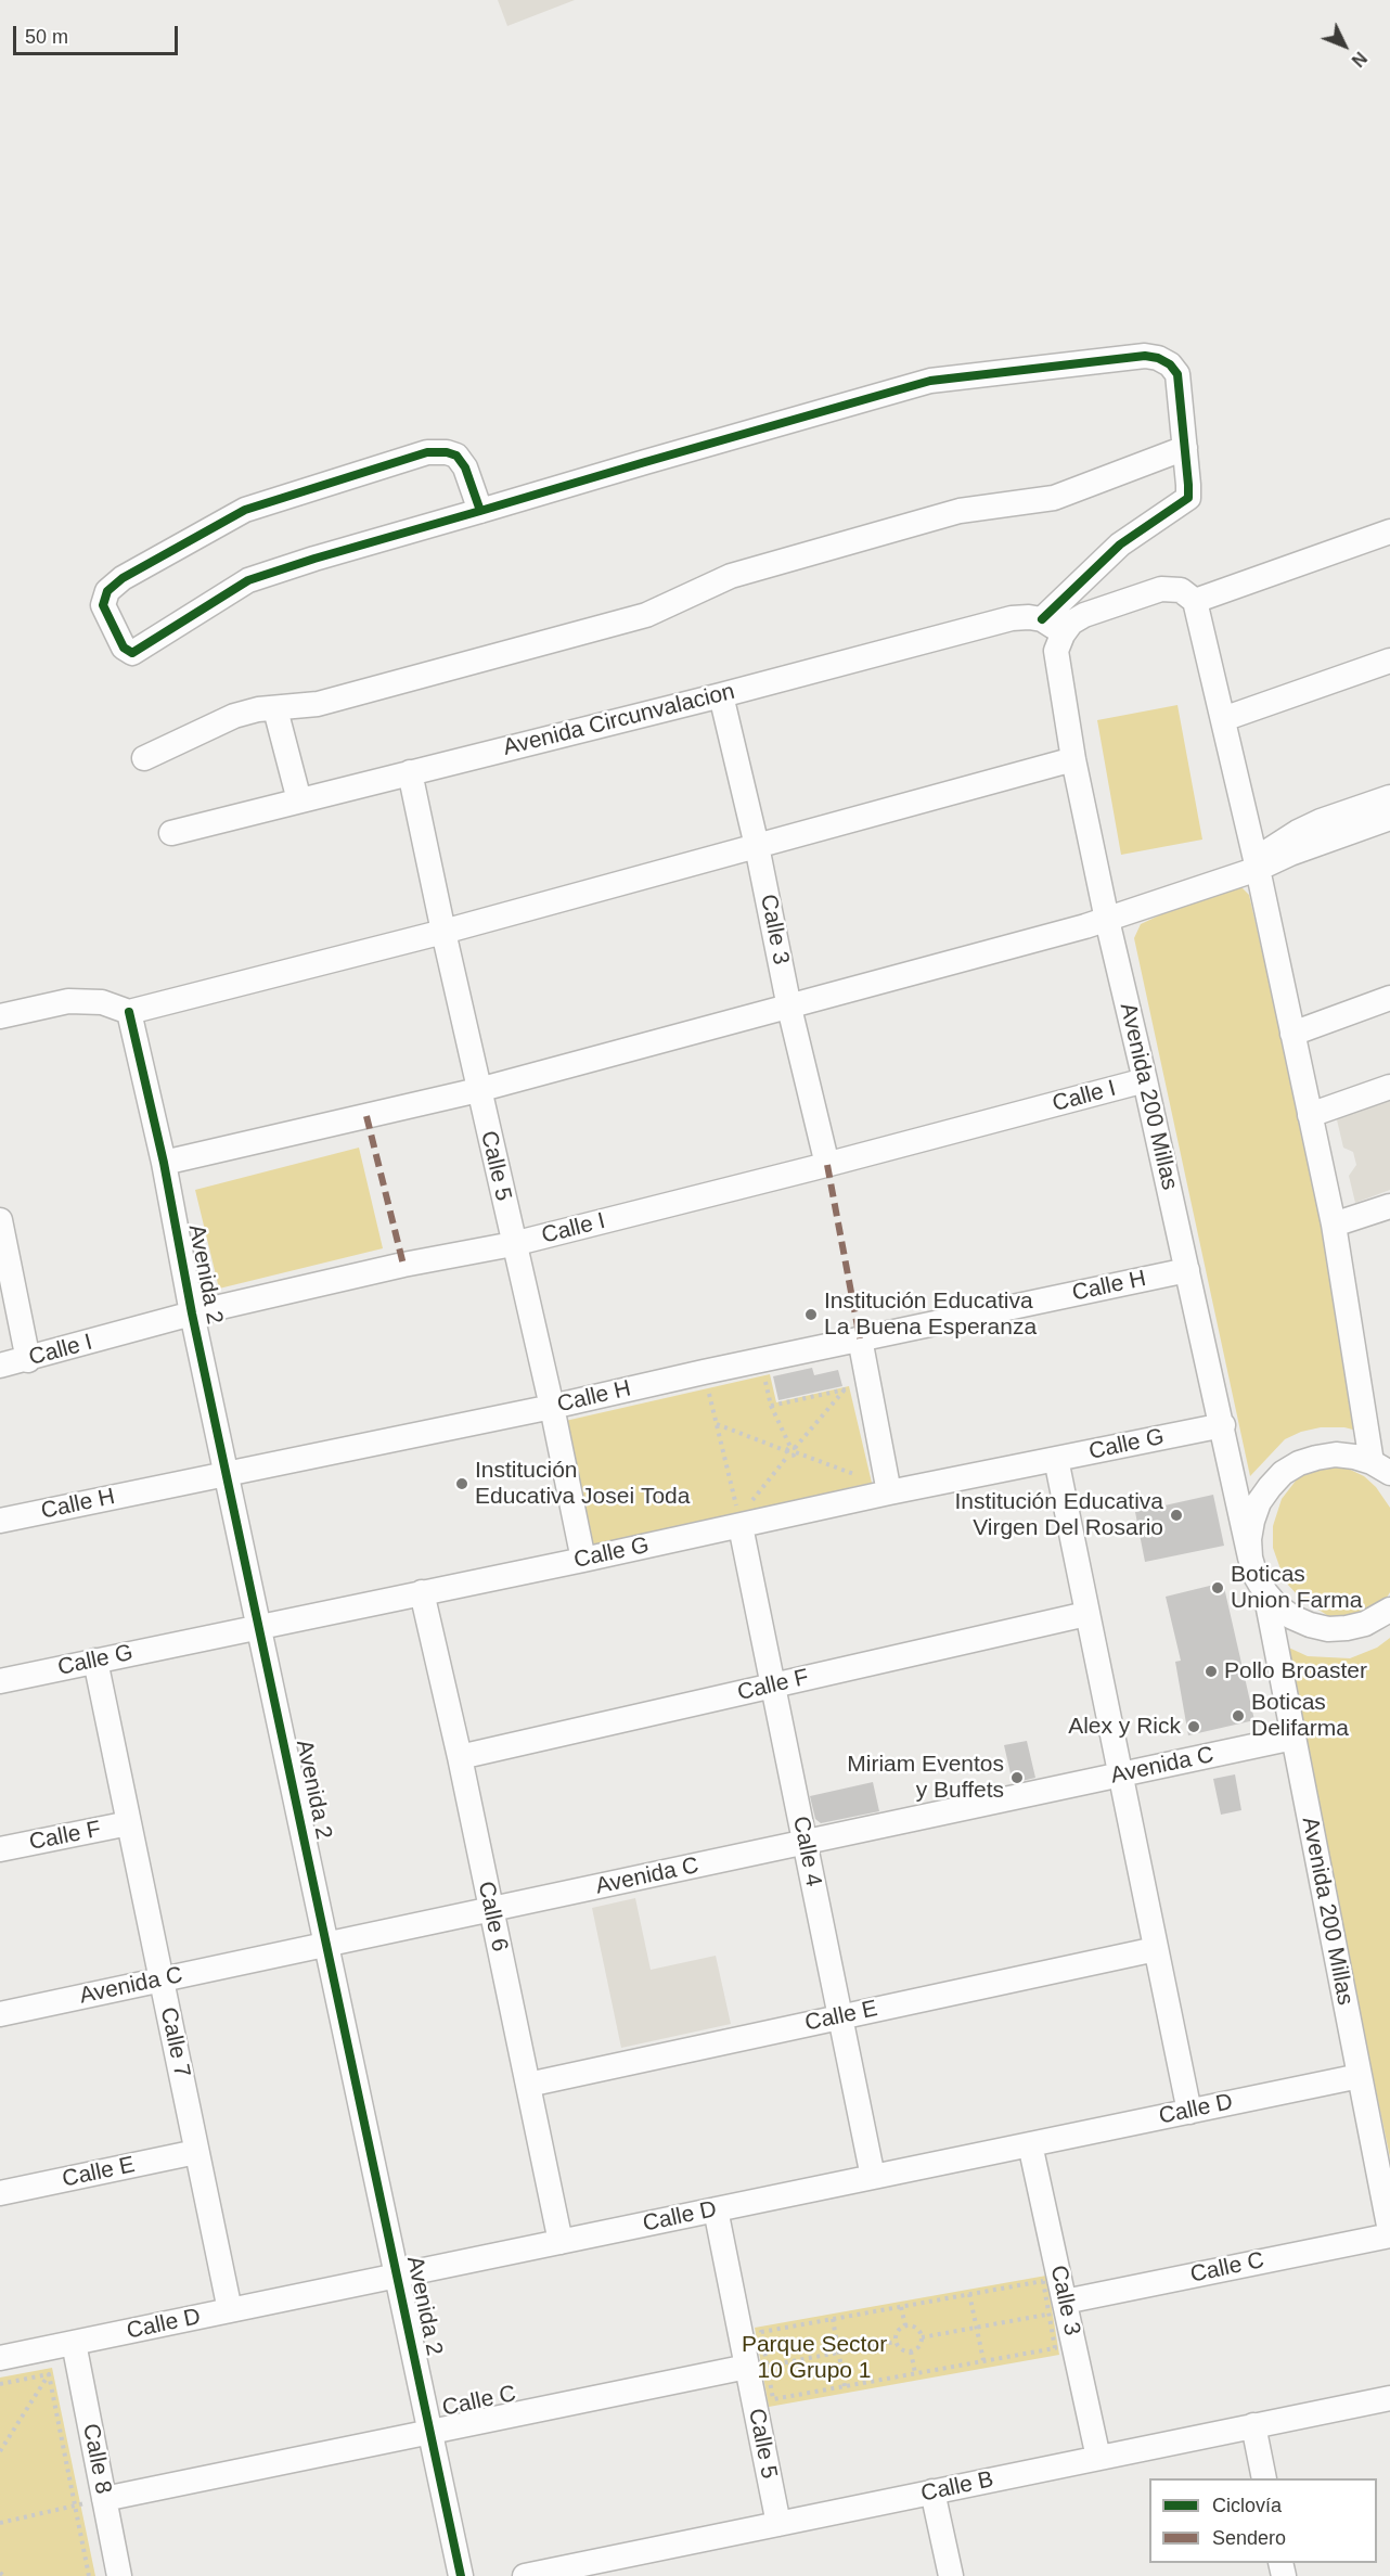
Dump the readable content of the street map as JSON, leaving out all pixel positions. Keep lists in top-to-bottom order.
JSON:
{
  "streets": {
    "street": [
      "Avenida Circunvalacion",
      "Calle 3",
      "Calle I",
      "Avenida 200 Millas",
      "Calle 5",
      "Avenida 2",
      "Calle H",
      "Calle G",
      "Calle F",
      "Avenida C",
      "Calle 4",
      "Calle 6",
      "Calle E",
      "Calle 7",
      "Calle D",
      "Calle C",
      "Calle 8",
      "Calle B"
    ]
  },
  "crossings": [
    ["Avenida Circunvalacion", "Calle 3"],
    ["Avenida Circunvalacion", "Calle 5"],
    ["Calle 3", "Calle I"],
    ["Calle 3", "Calle D"],
    ["Calle 3", "Calle C"],
    ["Calle 3", "Calle B"],
    ["Calle I", "Avenida 200 Millas"],
    ["Calle I", "Calle 5"],
    ["Calle I", "Avenida 2"],
    ["Avenida 200 Millas", "Calle H"],
    ["Avenida 200 Millas", "Calle G"],
    ["Avenida 200 Millas", "Avenida C"],
    ["Avenida 200 Millas", "Calle D"],
    ["Avenida 200 Millas", "Calle C"],
    ["Calle 5", "Calle H"],
    ["Calle 5", "Calle G"],
    ["Calle 5", "Calle D"],
    ["Calle 5", "Calle C"],
    ["Calle 5", "Calle B"],
    ["Avenida 2", "Calle H"],
    ["Avenida 2", "Calle G"],
    ["Avenida 2", "Avenida C"],
    ["Avenida 2", "Calle D"],
    ["Avenida 2", "Calle C"],
    ["Calle G", "Calle 4"],
    ["Calle G", "Calle 6"],
    ["Calle G", "Calle 7"],
    ["Calle F", "Calle 4"],
    ["Calle F", "Calle 6"],
    ["Calle F", "Calle 7"],
    ["Avenida C", "Calle 4"],
    ["Avenida C", "Calle 6"],
    ["Avenida C", "Calle 7"],
    ["Calle 4", "Calle E"],
    ["Calle 4", "Calle D"],
    ["Calle 6", "Calle E"],
    ["Calle 6", "Calle D"],
    ["Calle E", "Calle 7"],
    ["Calle 7", "Calle D"],
    ["Calle D", "Calle 8"],
    ["Calle C", "Calle 8"]
  ],
  "parks": ["Parque Sector 10 Grupo 1"],
  "places": [
    "Institución Educativa La Buena Esperanza",
    "Institución Educativa Josei Toda",
    "Institución Educativa Virgen Del Rosario",
    "Boticas Union Farma",
    "Pollo Broaster",
    "Boticas Delifarma",
    "Alex y Rick",
    "Miriam Eventos y Buffets"
  ],
  "legend": ["Ciclovía", "Sendero"],
  "scale_bar": "50 m",
  "north": "bottom right"
}
